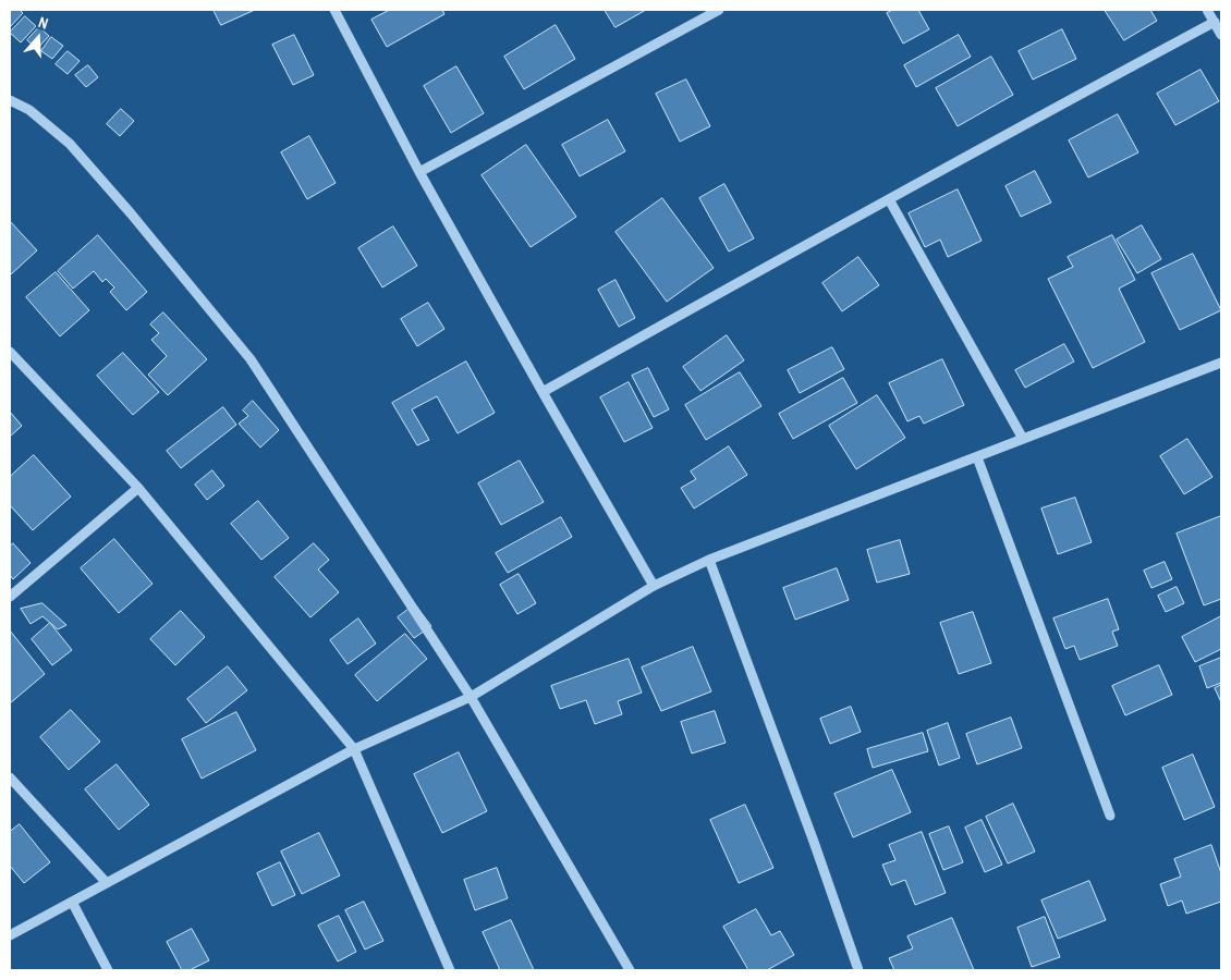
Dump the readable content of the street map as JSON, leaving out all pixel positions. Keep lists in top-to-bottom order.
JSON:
{
  "north": "top"
}
